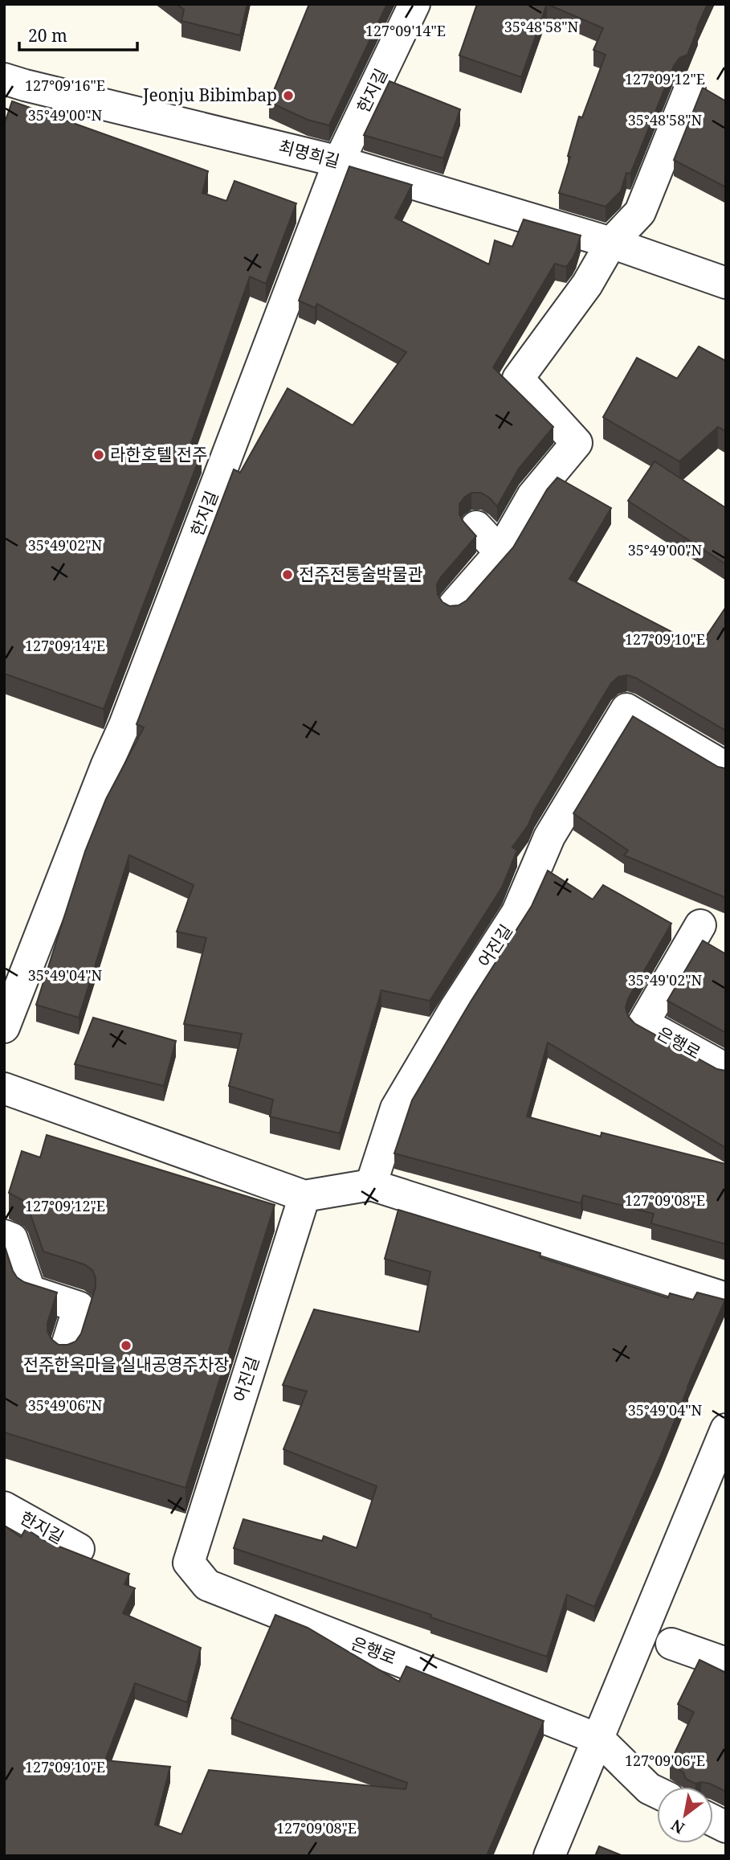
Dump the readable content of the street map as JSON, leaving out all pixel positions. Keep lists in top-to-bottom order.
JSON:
{
  "streets": {
    "street": [
      "한지길",
      "최명희길",
      "어진길",
      "은행로"
    ]
  },
  "crossings": [
    ["한지길", "최명희길"],
    ["어진길", "은행로"]
  ],
  "places": [
    "Jeonju Bibimbap",
    "라한호텔 전주",
    "전주전통술박물관",
    "전주한옥마을 실내공영주차장"
  ],
  "scale_bar": "20 m",
  "north": "bottom left",
  "coordinates": [
    "35°48'58\"N",
    "127°09'14\"E",
    "127°09'12\"E",
    "127°09'16\"E",
    "35°49'00\"N",
    "35°49'02\"N",
    "127°09'10\"E",
    "35°49'04\"N",
    "127°09'08\"E",
    "35°49'06\"N",
    "127°09'06\"E"
  ]
}
